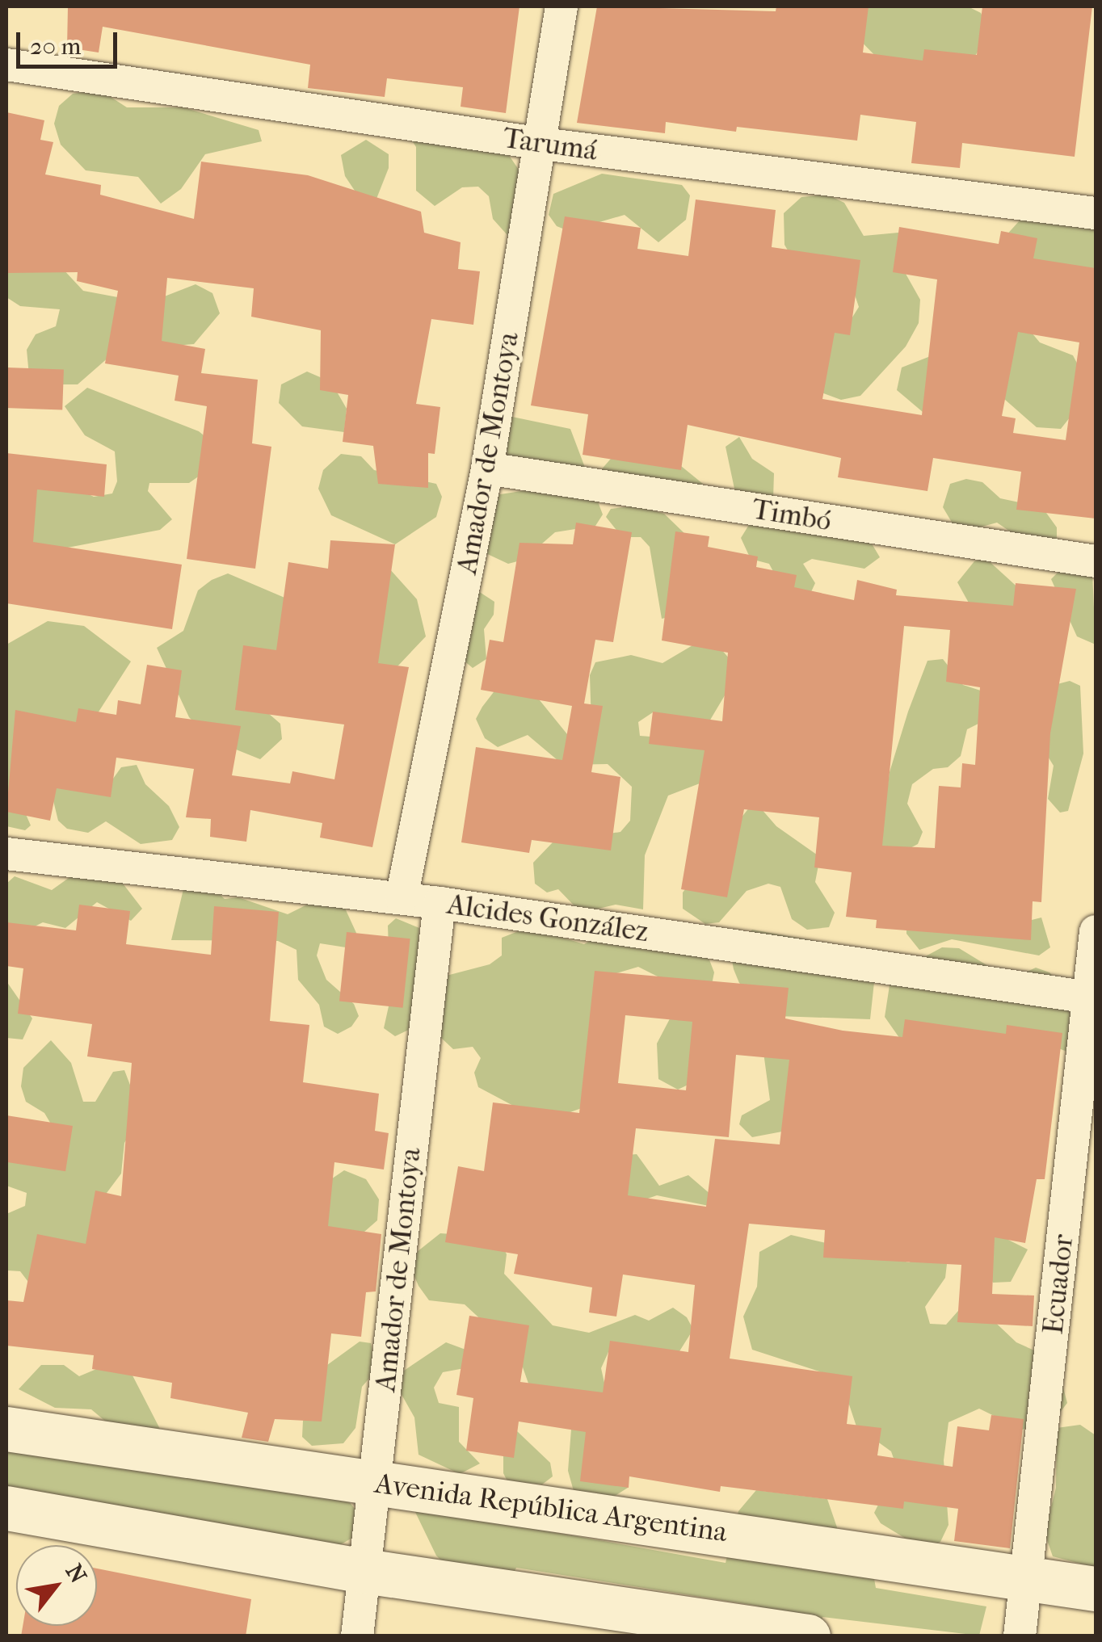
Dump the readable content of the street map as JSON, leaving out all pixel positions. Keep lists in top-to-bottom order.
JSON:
{
  "streets": {
    "main road": ["Avenida República Argentina"],
    "street": [
      "Tarumá",
      "Amador de Montoya",
      "Timbó",
      "Alcides González",
      "Ecuador"
    ]
  },
  "crossings": [
    ["Tarumá", "Amador de Montoya"],
    ["Amador de Montoya", "Timbó"],
    ["Amador de Montoya", "Alcides González"],
    ["Amador de Montoya", "Avenida República Argentina"],
    ["Alcides González", "Ecuador"],
    ["Ecuador", "Avenida República Argentina"]
  ],
  "scale_bar": "20 m",
  "north": "top right"
}
